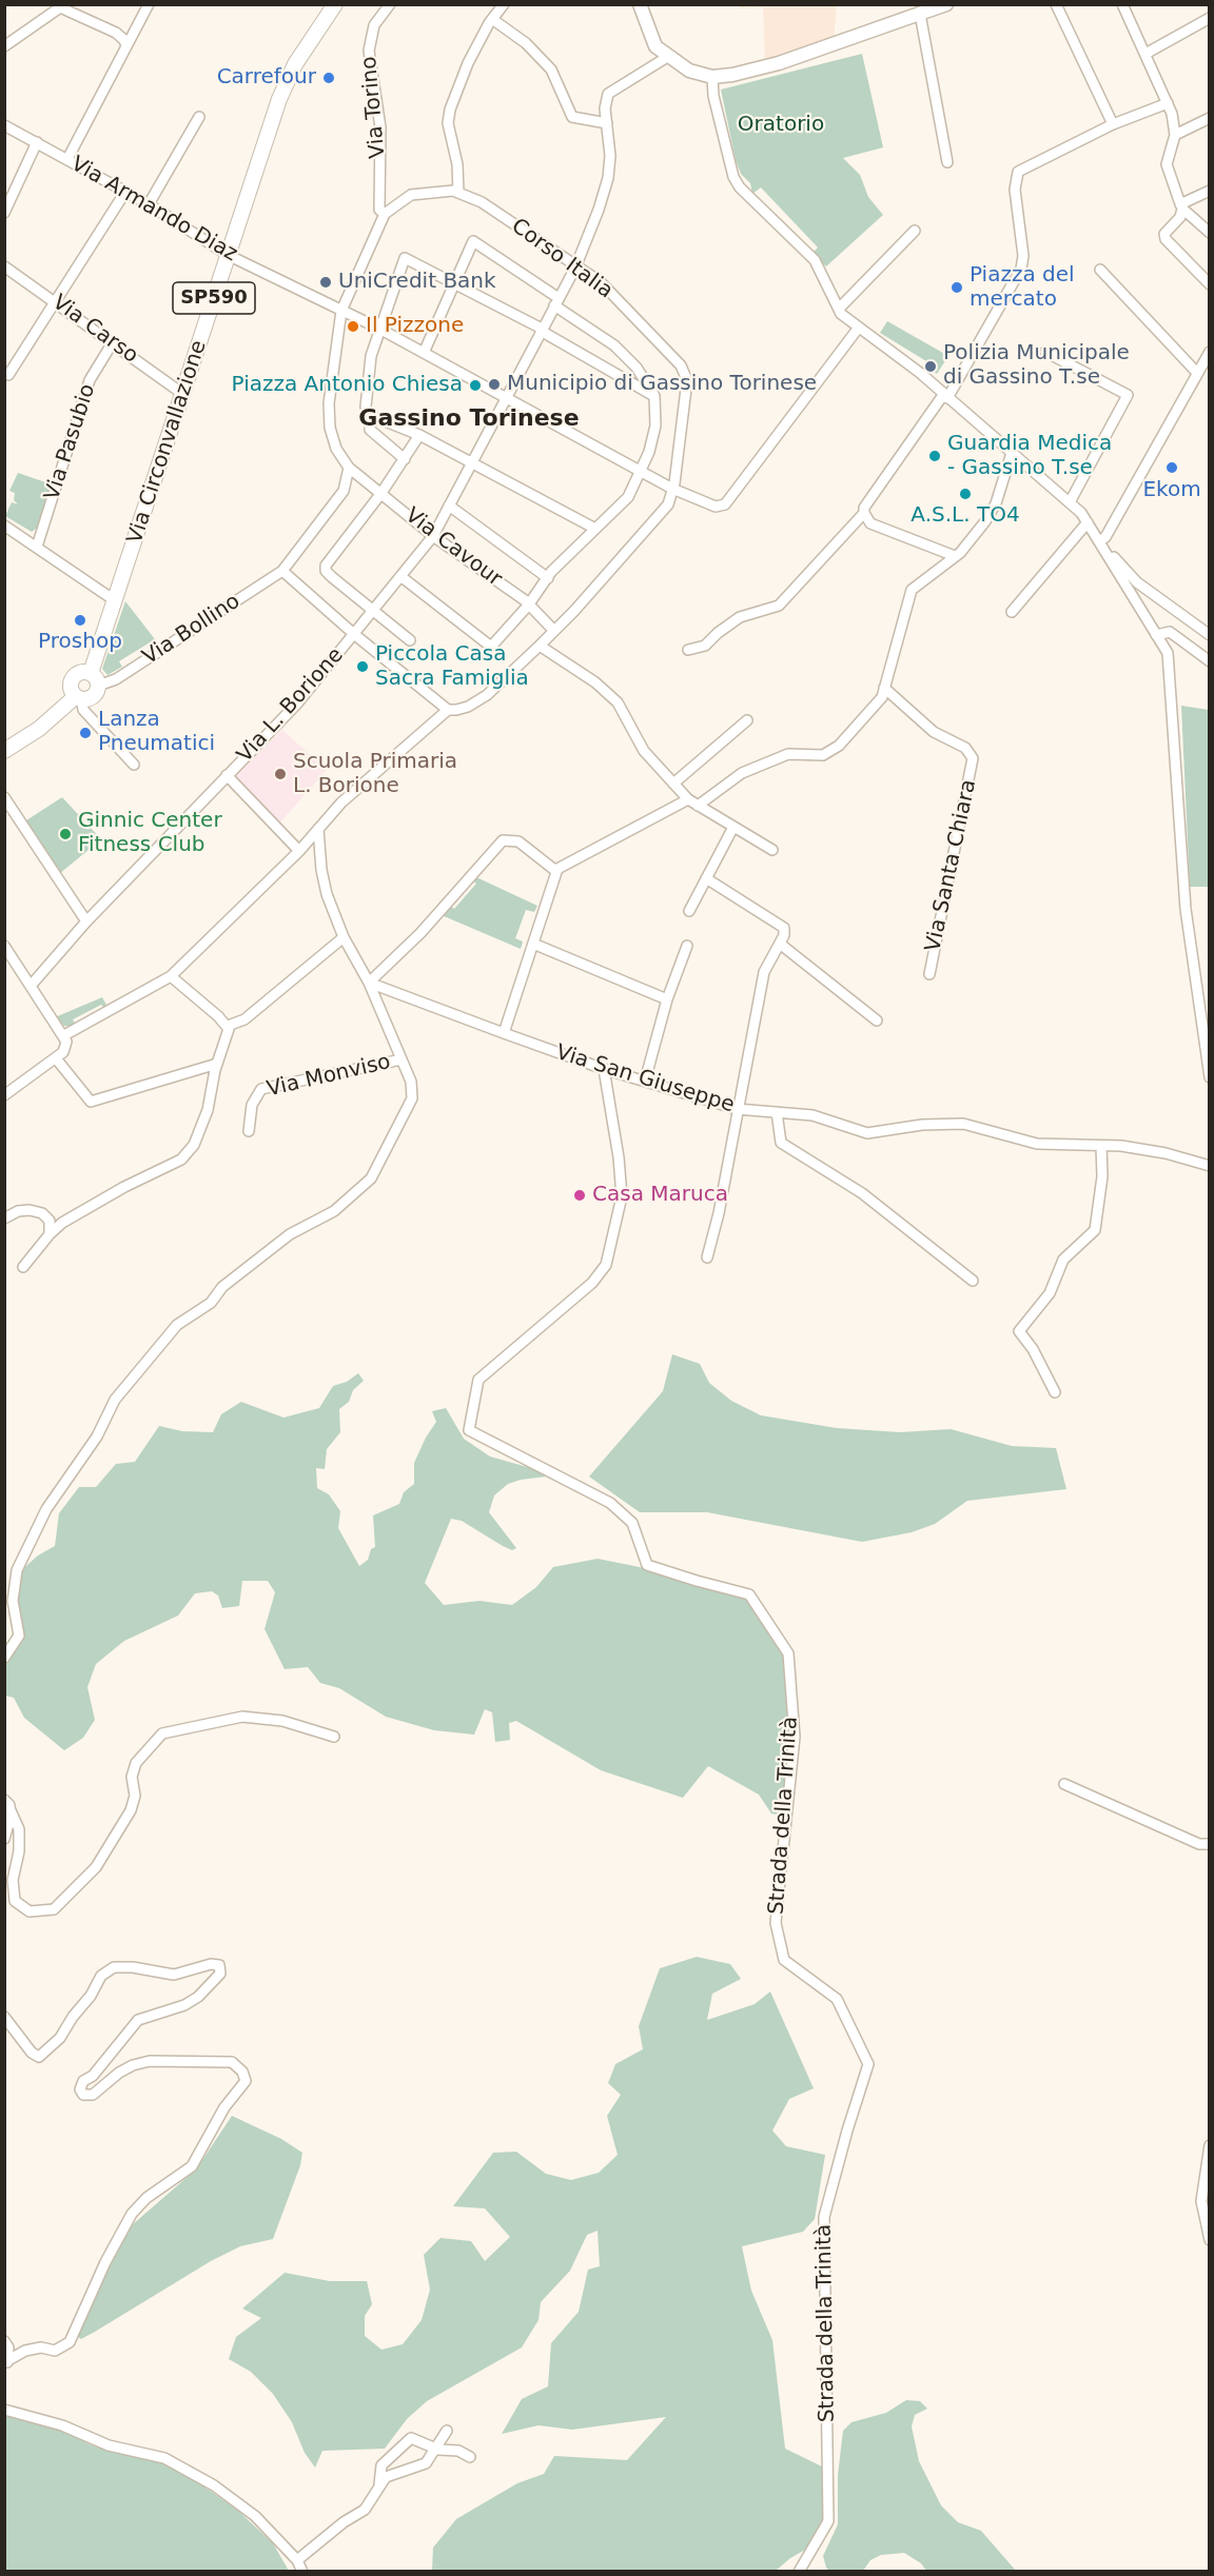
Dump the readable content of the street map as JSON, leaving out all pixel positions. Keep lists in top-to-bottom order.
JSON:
{
  "streets": {
    "main road": ["SP590", "Via Circonvallazione"],
    "street": [
      "Via Torino",
      "Via Armando Diaz",
      "Corso Italia",
      "Via Carso",
      "Via Pasubio",
      "Via Cavour",
      "Via Bollino",
      "Via L. Borione",
      "Via Santa Chiara",
      "Via Monviso",
      "Via San Giuseppe",
      "Strada della Trinità"
    ]
  },
  "crossings": [
    ["Via Torino", "Corso Italia"],
    ["Via Armando Diaz", "Corso Italia"],
    ["Via Armando Diaz", "Via Circonvallazione"],
    ["Via Armando Diaz", "Via L. Borione"],
    ["Corso Italia", "Via Cavour"],
    ["Corso Italia", "Via L. Borione"],
    ["SP590", "Via Circonvallazione"],
    ["SP590", "Via Bollino"],
    ["Via Carso", "Via Pasubio"],
    ["Via Carso", "Via Circonvallazione"],
    ["Via Cavour", "Via L. Borione"],
    ["Via San Giuseppe", "Strada della Trinità"]
  ],
  "districts": ["Gassino Torinese"],
  "parks": ["Oratorio"],
  "places": [
    "Carrefour",
    "UniCredit Bank",
    "Piazza del mercato",
    "Il Pizzone",
    "Polizia Municipale di Gassino T.se",
    "Municipio di Gassino Torinese",
    "Piazza Antonio Chiesa",
    "Guardia Medica - Gassino T.se",
    "Ekom",
    "A.S.L. TO4",
    "Proshop",
    "Piccola Casa Sacra Famiglia",
    "Lanza Pneumatici",
    "Scuola Primaria L. Borione",
    "Ginnic Center Fitness Club",
    "Casa Maruca"
  ]
}
